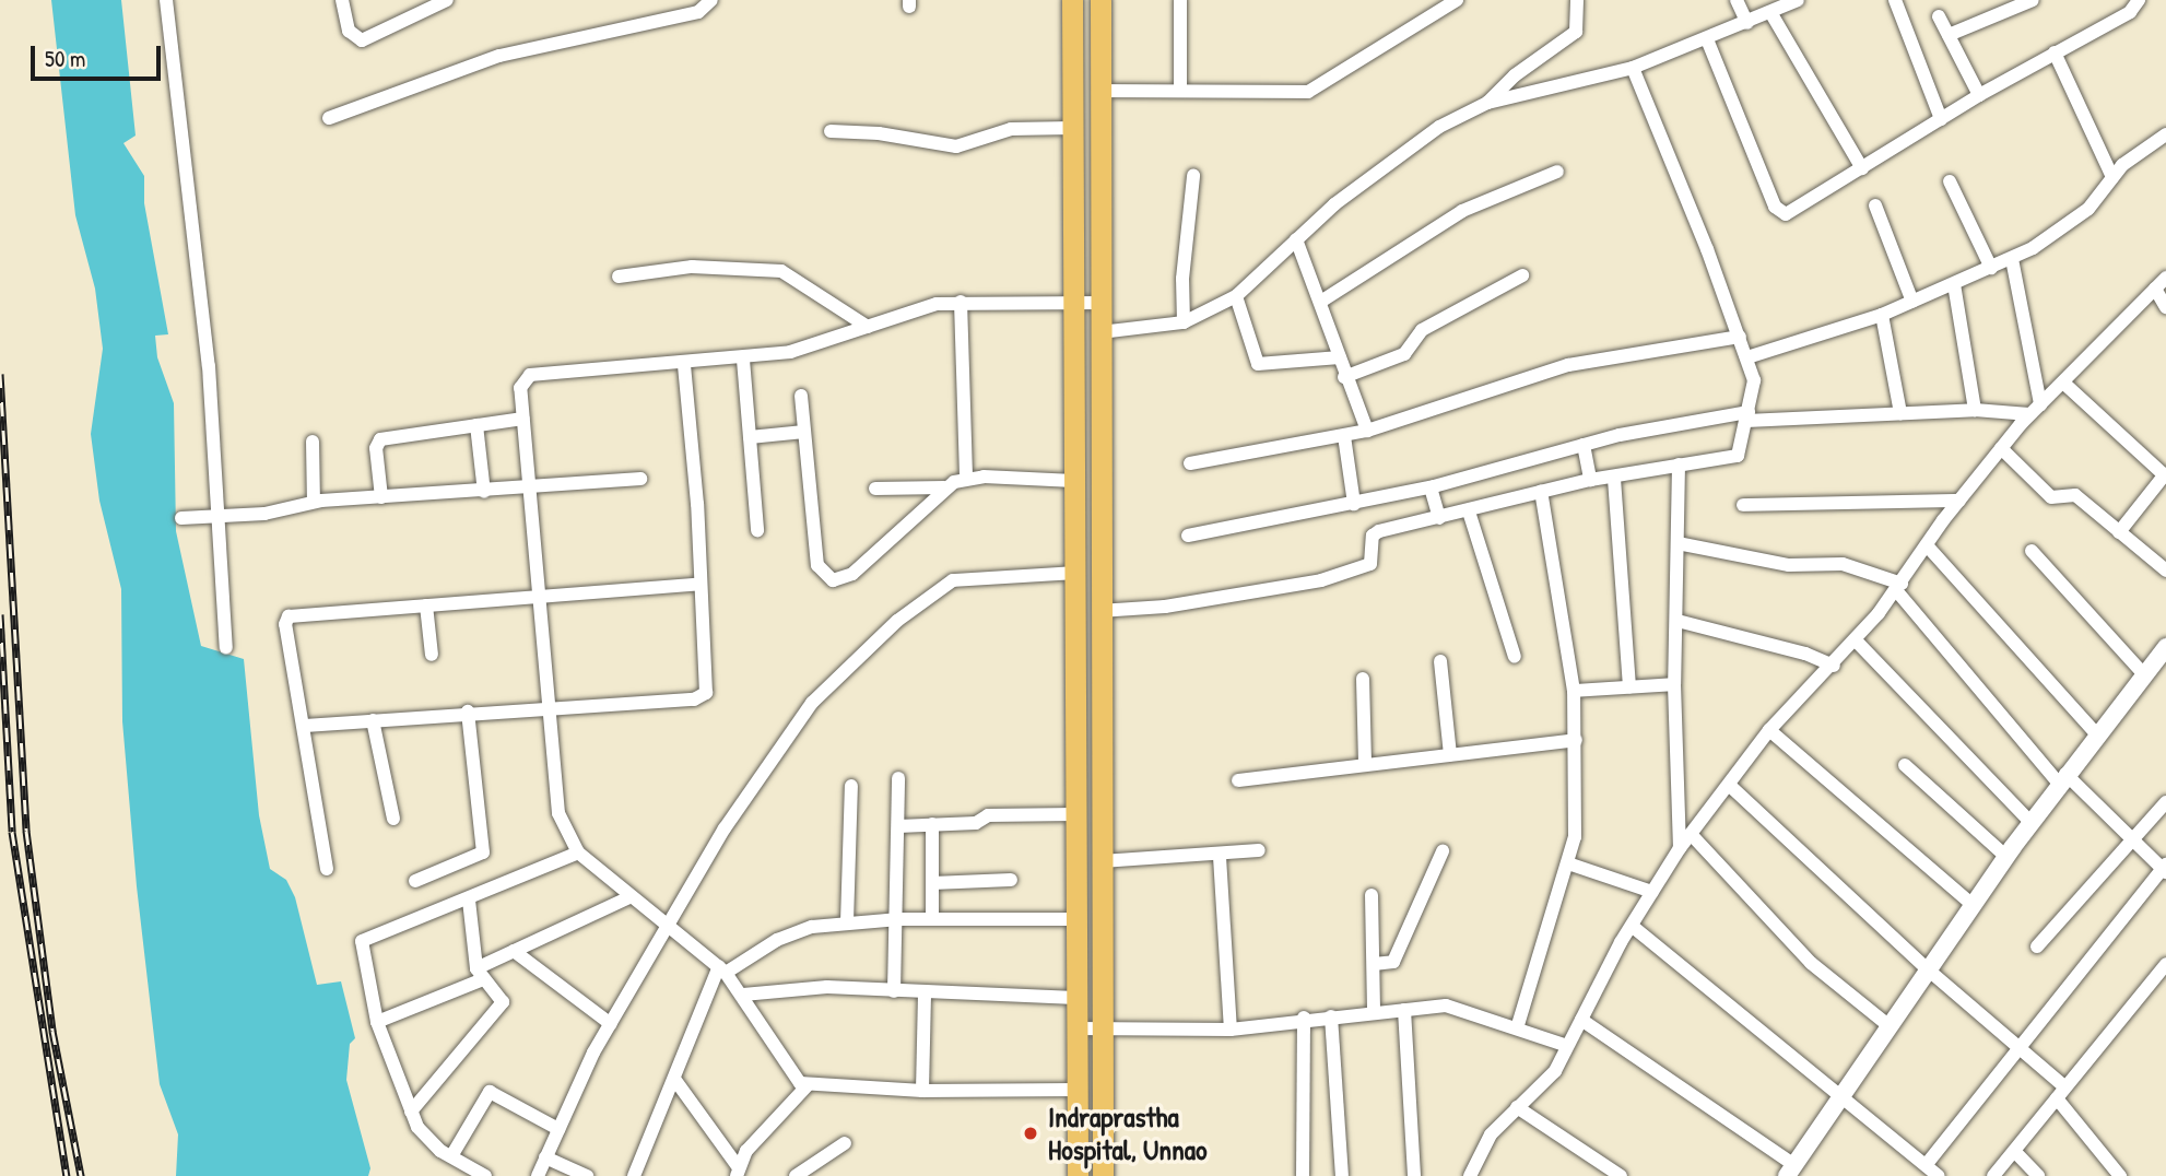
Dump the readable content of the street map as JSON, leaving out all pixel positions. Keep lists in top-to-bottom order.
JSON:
{
  "places": ["Indraprastha Hospital, Unnao"],
  "scale_bar": "50 m"
}
